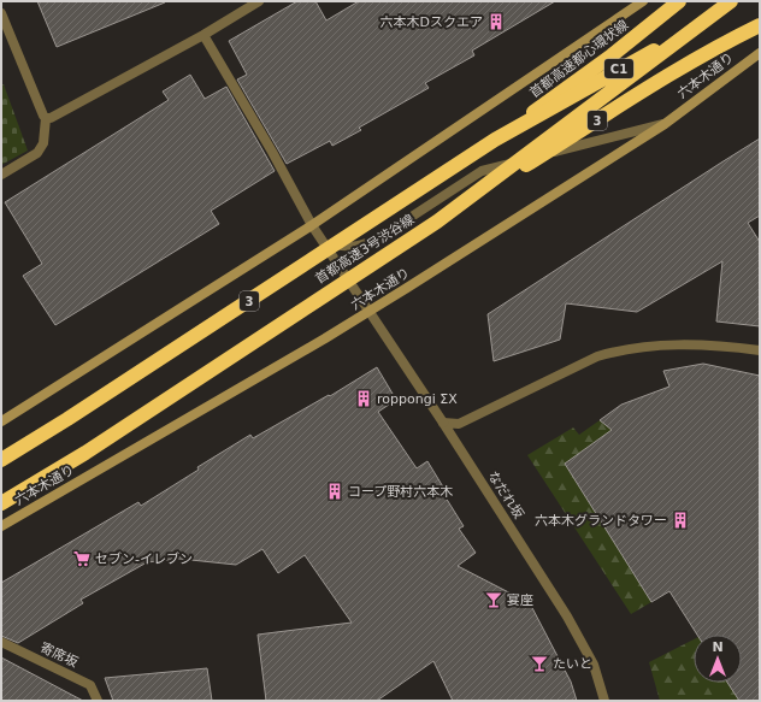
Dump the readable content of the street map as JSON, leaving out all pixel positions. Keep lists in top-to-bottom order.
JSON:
{
  "streets": {
    "highway": [
      "首都高速都心環状線",
      "C1",
      "3",
      "首都高速3号渋谷線"
    ],
    "main road": ["六本木通り"],
    "street": ["なだれ坂", "寄席坂"]
  },
  "crossings": [
    ["首都高速都心環状線", "C1"],
    ["首都高速都心環状線", "首都高速3号渋谷線"],
    ["C1", "首都高速3号渋谷線"],
    ["六本木通り", "なだれ坂"],
    ["3", "首都高速3号渋谷線"]
  ],
  "places": {
    "building": [
      "六本木Dスクエア",
      "roppongi ΣΧ",
      "コープ野村六本木",
      "六本木グランドタワー"
    ],
    "supermarket": ["セブン-イレブン"],
    "bar": ["宴座", "たいと"]
  },
  "north": "top"
}
